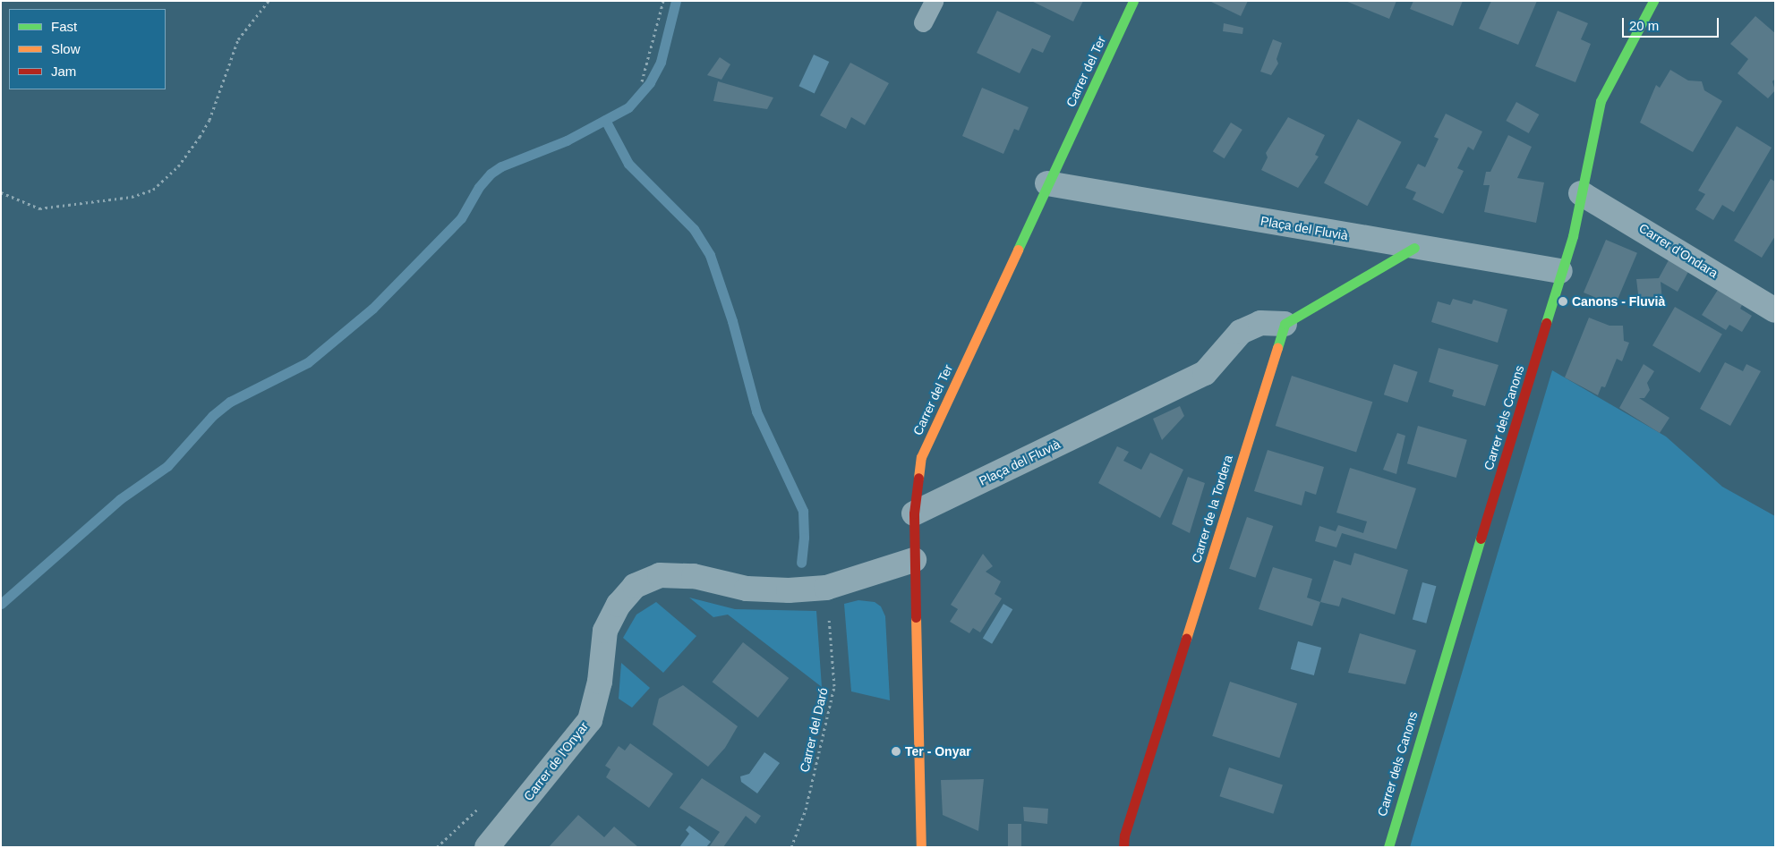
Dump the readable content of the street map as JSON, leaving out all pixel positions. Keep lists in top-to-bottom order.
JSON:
{
  "streets": {
    "street": [
      "Carrer del Ter",
      "Plaça del Fluvià",
      "Carrer d'Ondara",
      "Carrer dels Canons",
      "Carrer de la Tordera",
      "Carrer de l'Onyar"
    ],
    "path": ["Carrer del Daró"]
  },
  "crossings": [
    ["Carrer del Ter", "Plaça del Fluvià"],
    ["Carrer del Ter", "Carrer de l'Onyar"],
    ["Plaça del Fluvià", "Carrer dels Canons"],
    ["Plaça del Fluvià", "Carrer de la Tordera"],
    ["Carrer d'Ondara", "Carrer dels Canons"],
    ["Carrer del Daró", "Carrer de l'Onyar"]
  ],
  "places": ["Canons - Fluvià", "Ter - Onyar"],
  "legend": ["Fast", "Slow", "Jam"],
  "scale_bar": "20 m"
}
